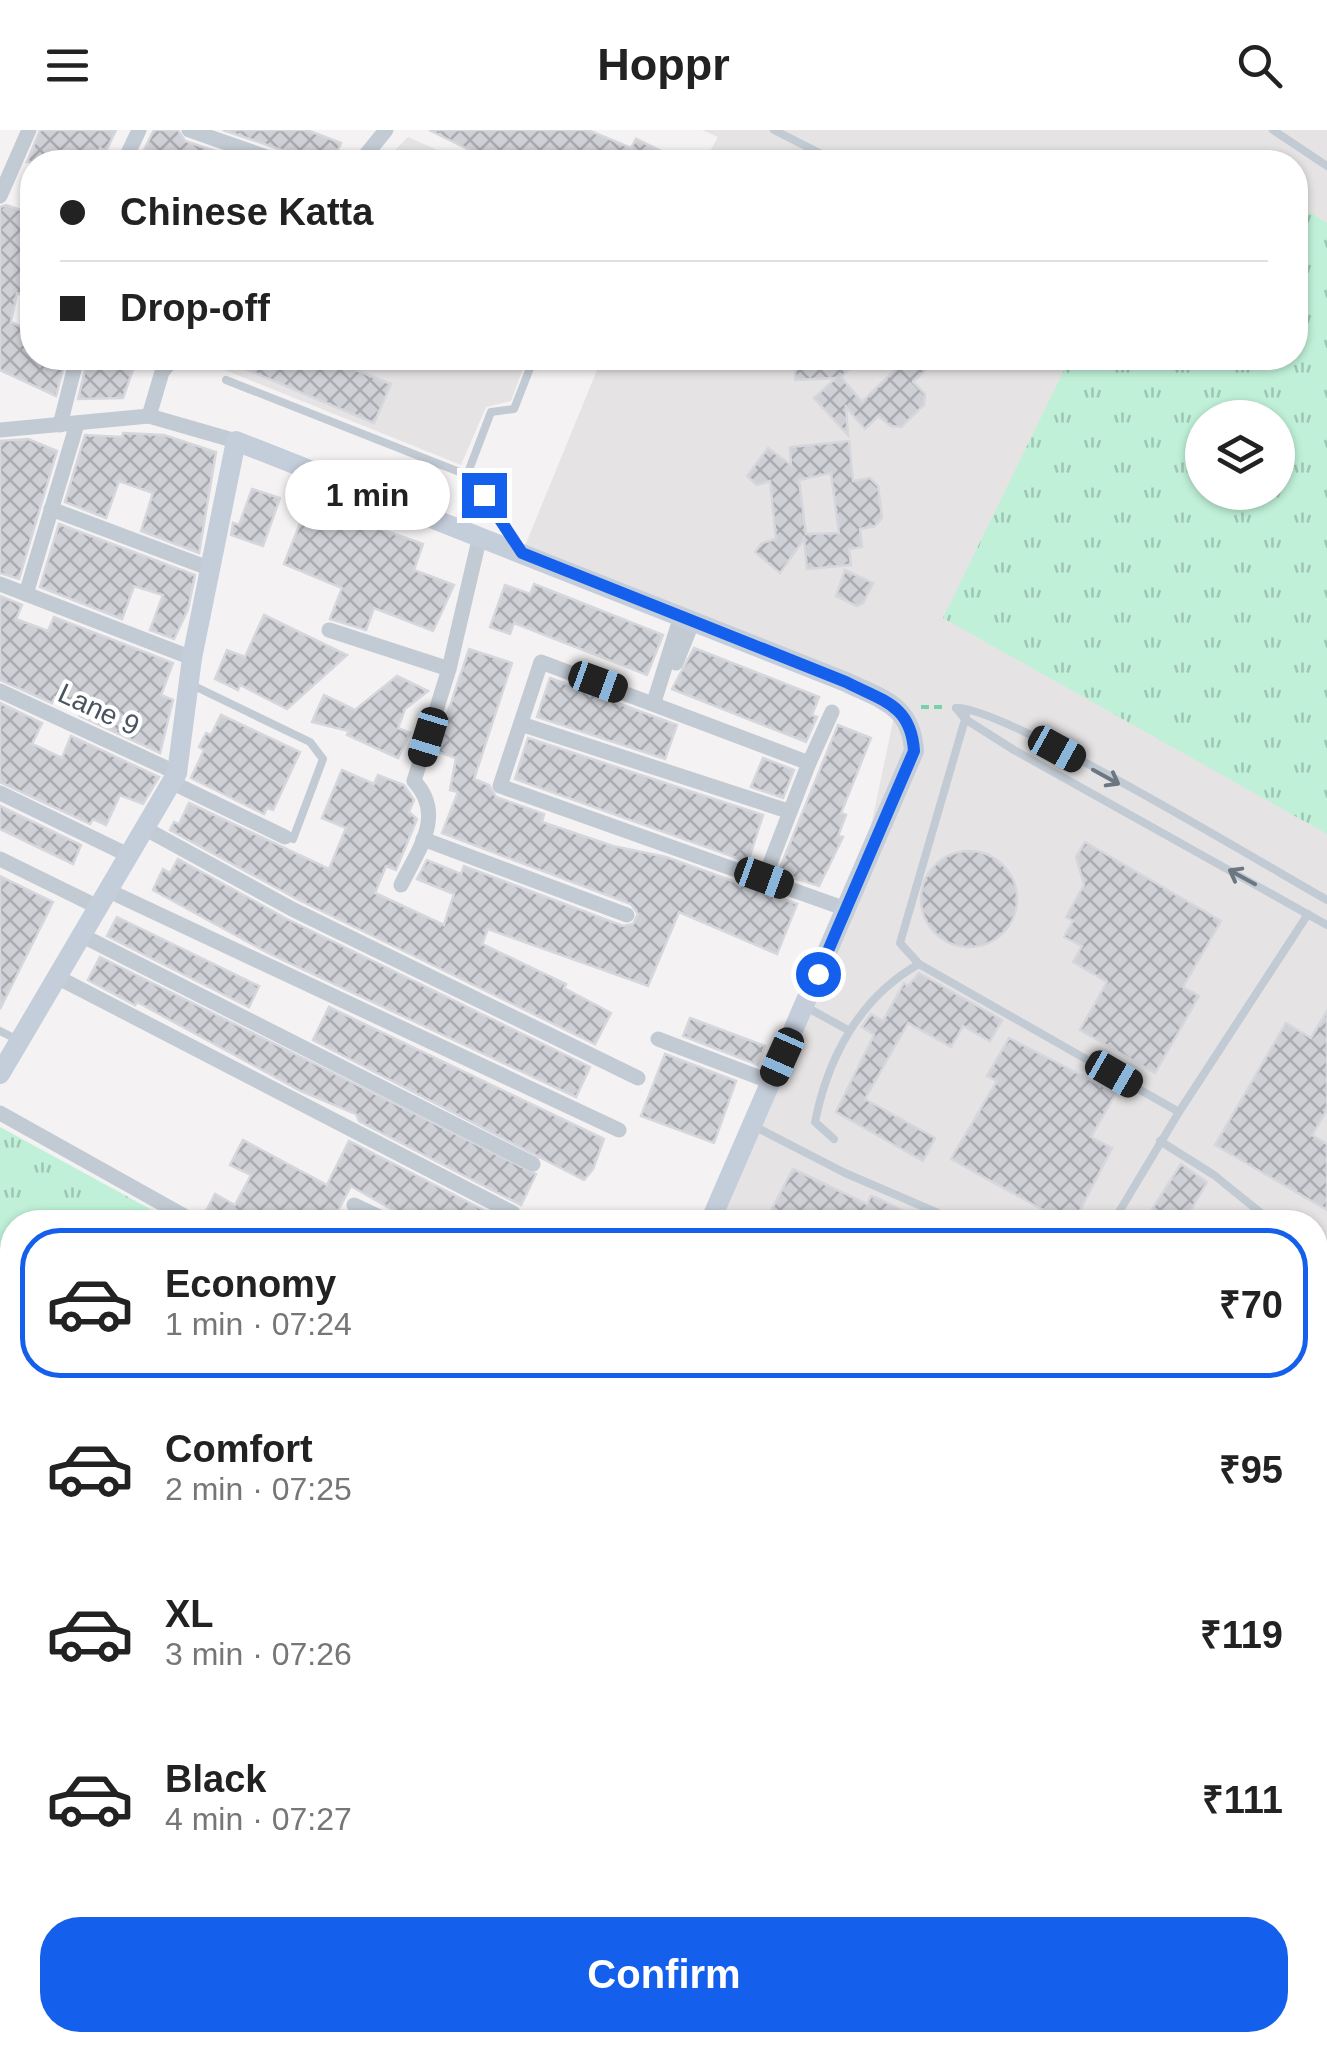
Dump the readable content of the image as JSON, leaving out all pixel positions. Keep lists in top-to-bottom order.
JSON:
{
  "streets": {
    "street": ["Lane 9"]
  },
  "page": {
    "header": "Hoppr",
    "banner": ["Chinese Katta", "Drop-off"],
    "bubble": "1 min",
    "list": [
      {
        "name": "Economy",
        "note": "1 min · 07:24",
        "value": "₹70"
      },
      {
        "name": "Comfort",
        "note": "2 min · 07:25",
        "value": "₹95"
      },
      {
        "name": "XL",
        "note": "3 min · 07:26",
        "value": "₹119"
      },
      {
        "name": "Black",
        "note": "4 min · 07:27",
        "value": "₹111"
      }
    ],
    "buttons": "Confirm"
  }
}
